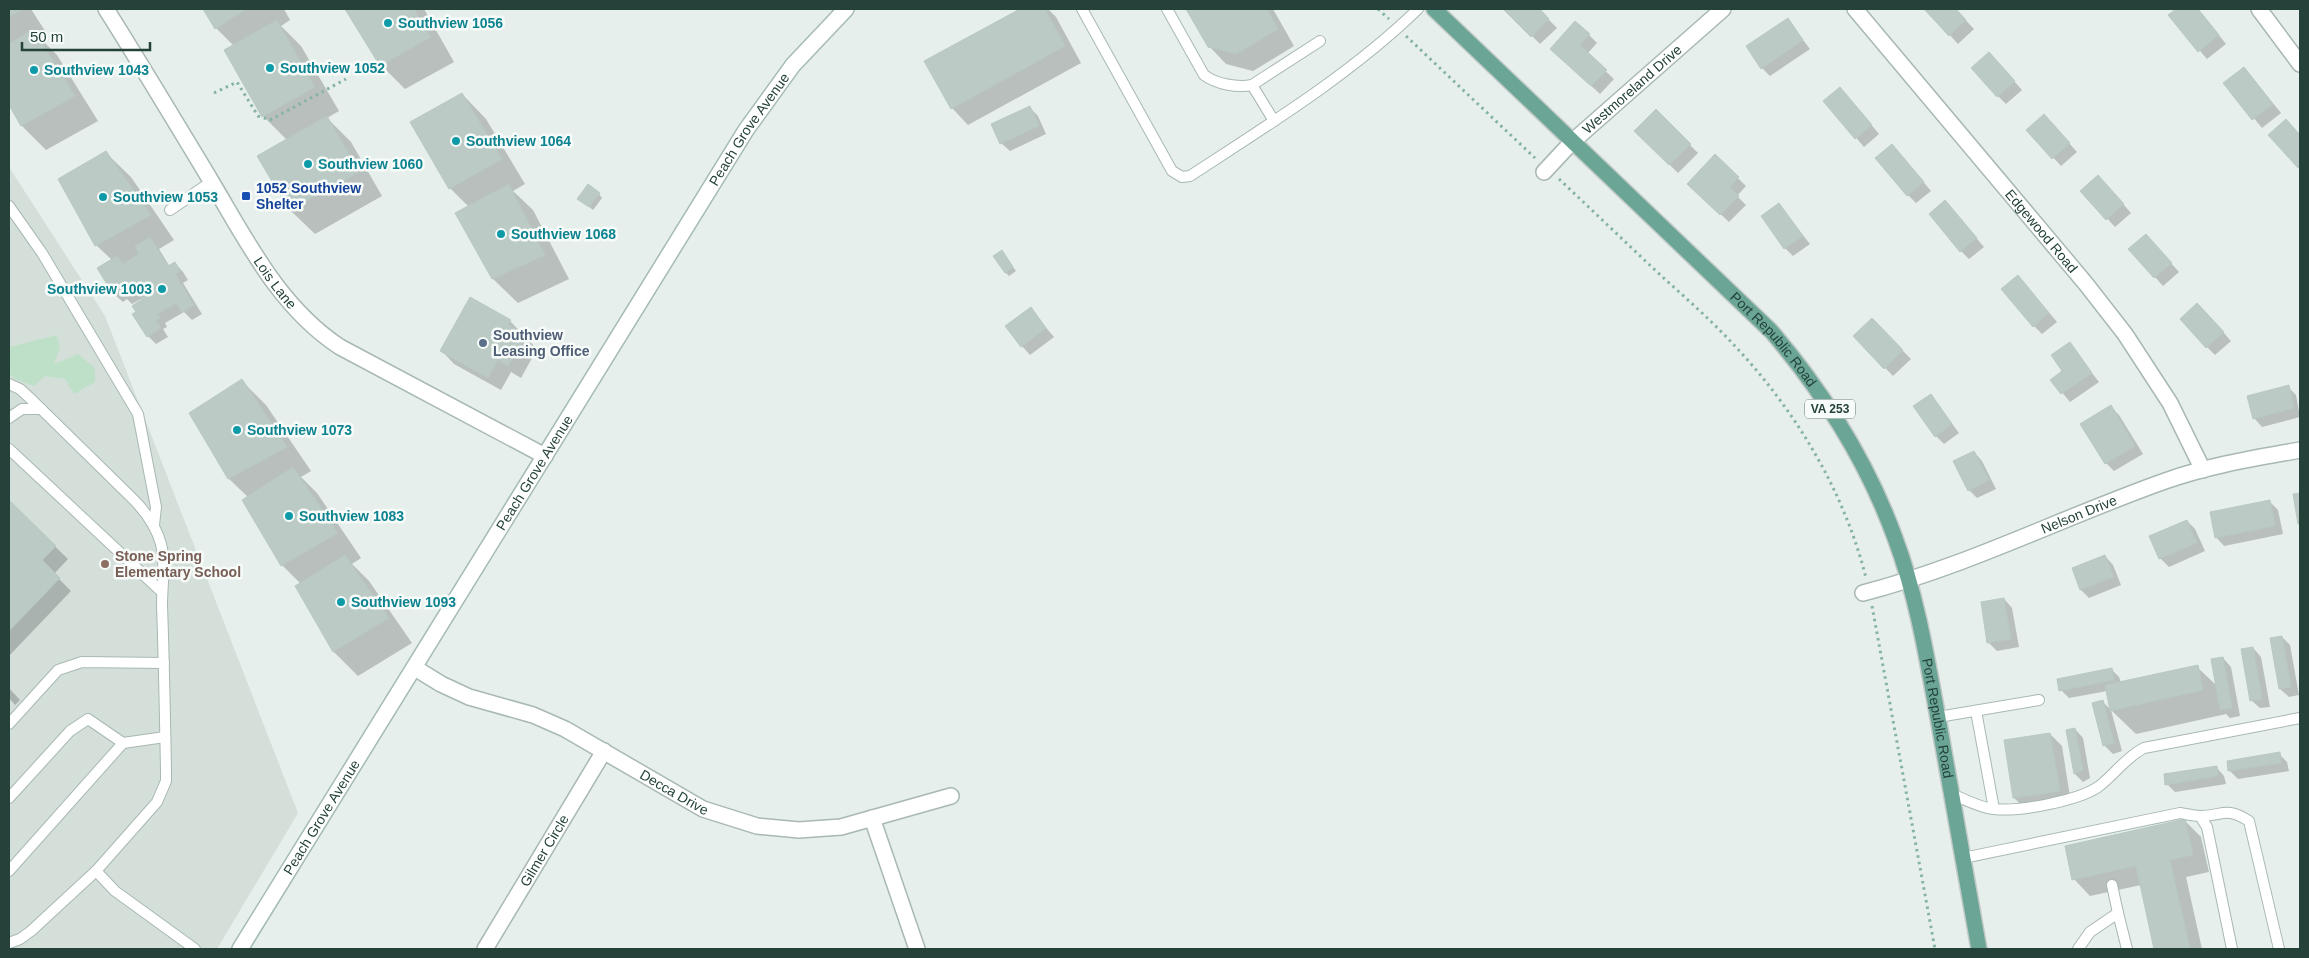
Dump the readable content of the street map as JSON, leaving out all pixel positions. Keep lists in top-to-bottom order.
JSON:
{
  "streets": {
    "main road": ["Port Republic Road", "VA 253"],
    "street": [
      "Westmoreland Drive",
      "Peach Grove Avenue",
      "Edgewood Road",
      "Lois Lane",
      "Nelson Drive",
      "Decca Drive",
      "Gilmer Circle"
    ]
  },
  "crossings": [
    ["Westmoreland Drive", "Port Republic Road"],
    ["Peach Grove Avenue", "Lois Lane"],
    ["Peach Grove Avenue", "Decca Drive"],
    ["Edgewood Road", "Nelson Drive"],
    ["Port Republic Road", "Nelson Drive"],
    ["Decca Drive", "Gilmer Circle"]
  ],
  "places": {
    "other": [
      "Southview 1056",
      "Southview 1052",
      "Southview 1043",
      "Southview 1064",
      "Southview 1060",
      "Southview 1053",
      "Southview 1068",
      "Southview 1003",
      "Southview Leasing Office",
      "Southview 1073",
      "Southview 1083",
      "Stone Spring Elementary School",
      "Southview 1093"
    ],
    "transit": ["1052 Southview Shelter"]
  },
  "scale_bar": "50 m"
}
